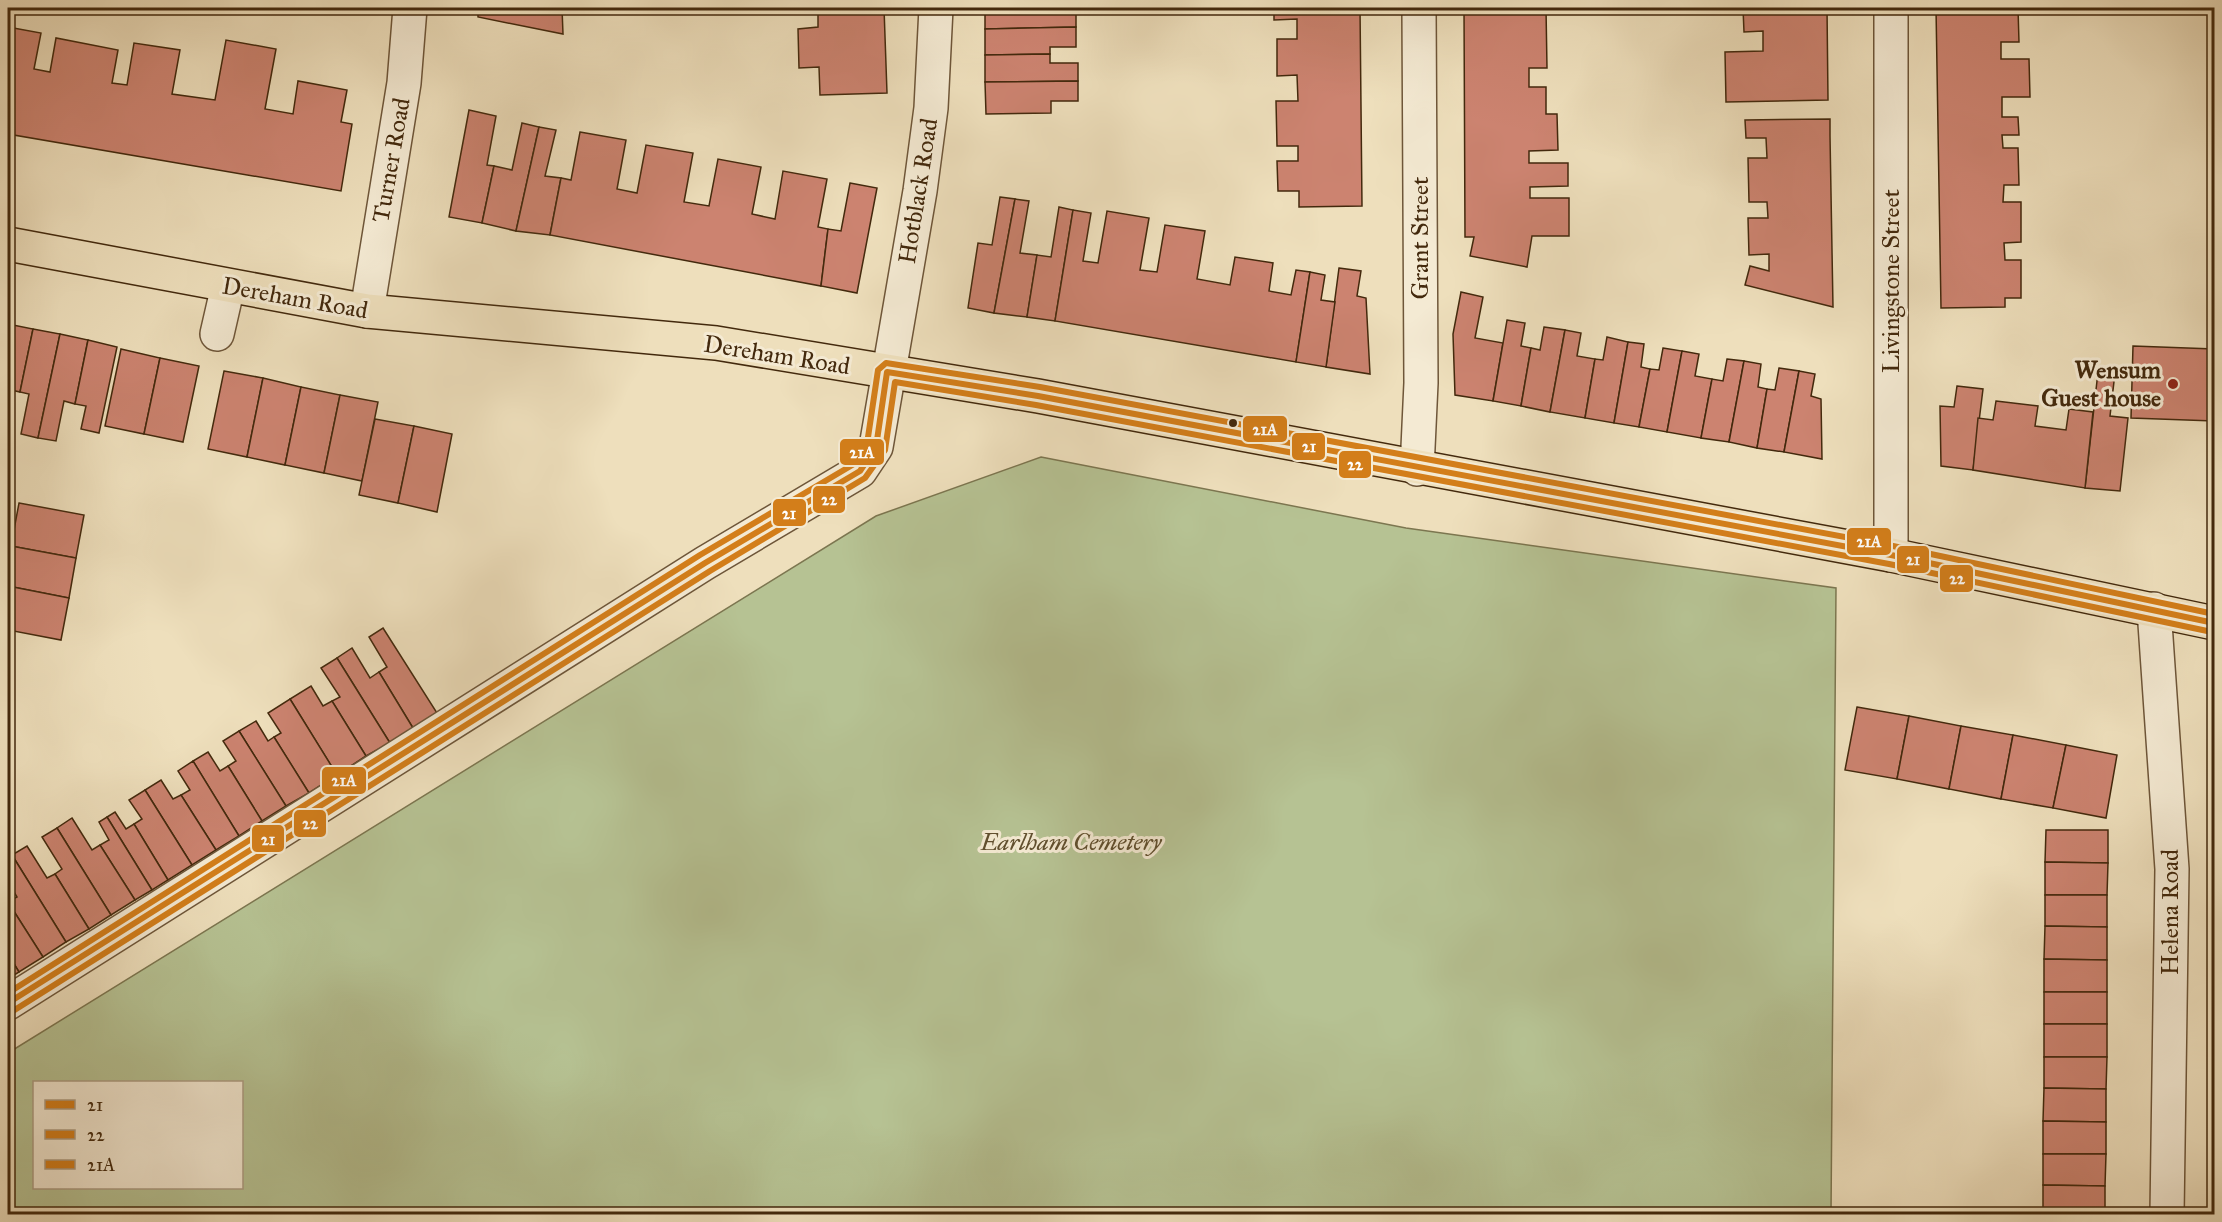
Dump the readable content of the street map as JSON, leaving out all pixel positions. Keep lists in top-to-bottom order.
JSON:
{
  "streets": {
    "main road": ["Dereham Road"],
    "street": [
      "Turner Road",
      "Hotblack Road",
      "Grant Street",
      "Livingstone Street",
      "Helena Road"
    ]
  },
  "crossings": [
    ["Turner Road", "Dereham Road"],
    ["Hotblack Road", "Dereham Road"],
    ["Grant Street", "Dereham Road"],
    ["Livingstone Street", "Dereham Road"],
    ["Dereham Road", "Helena Road"]
  ],
  "parks": ["Earlham Cemetery"],
  "places": ["Wensum Guest house"],
  "lines": ["transit line 21A", "transit line 21", "transit line 22"],
  "legend": ["21", "22", "21A"]
}
